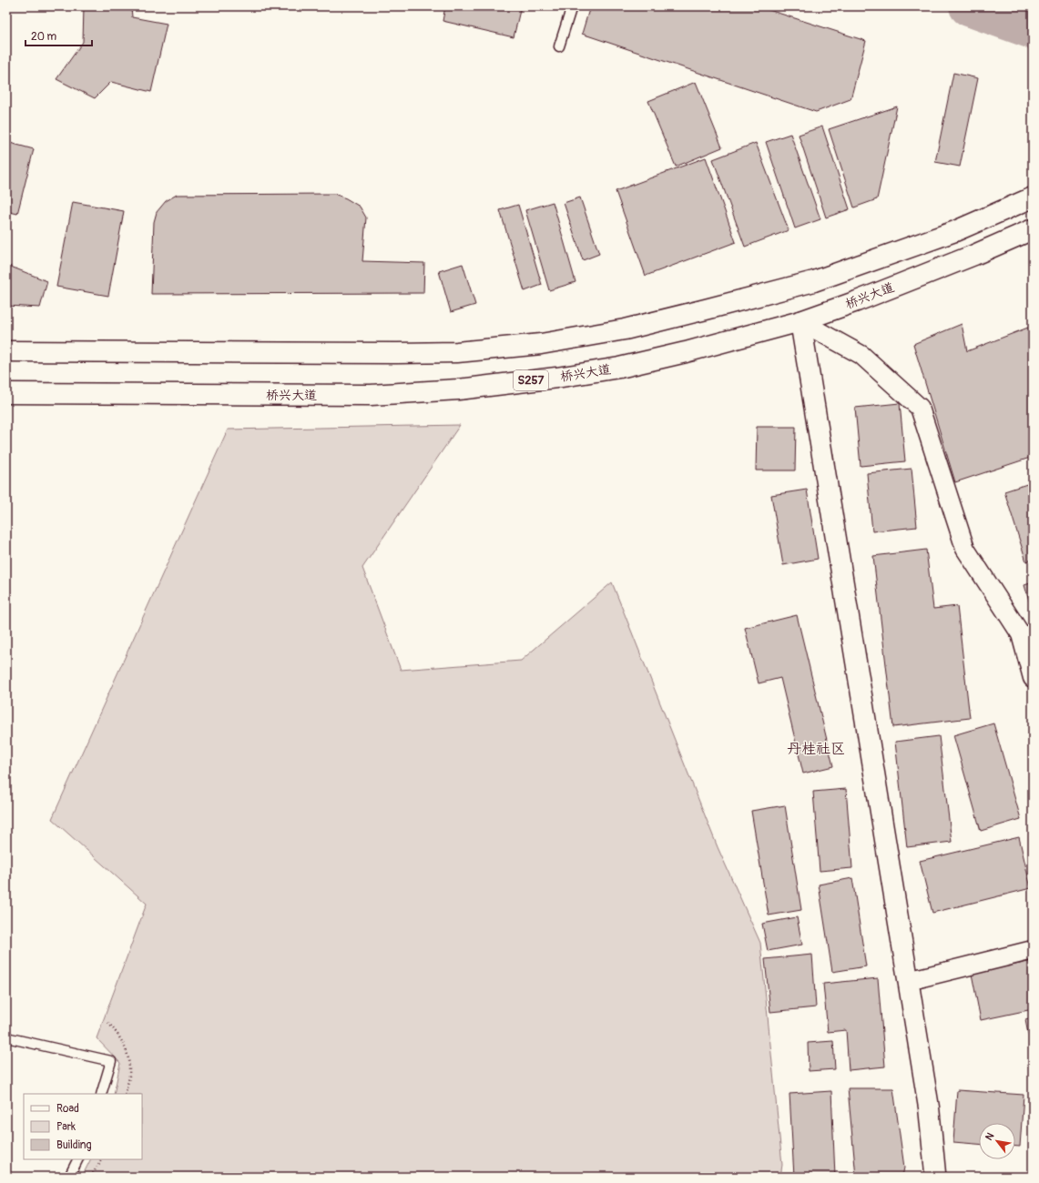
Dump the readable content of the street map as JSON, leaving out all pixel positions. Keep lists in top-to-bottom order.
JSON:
{
  "streets": {
    "main road": ["桥兴大道", "S257"]
  },
  "districts": ["丹桂社区"],
  "legend": ["Road", "Park", "Building"],
  "scale_bar": "20 m",
  "north": "top left"
}
